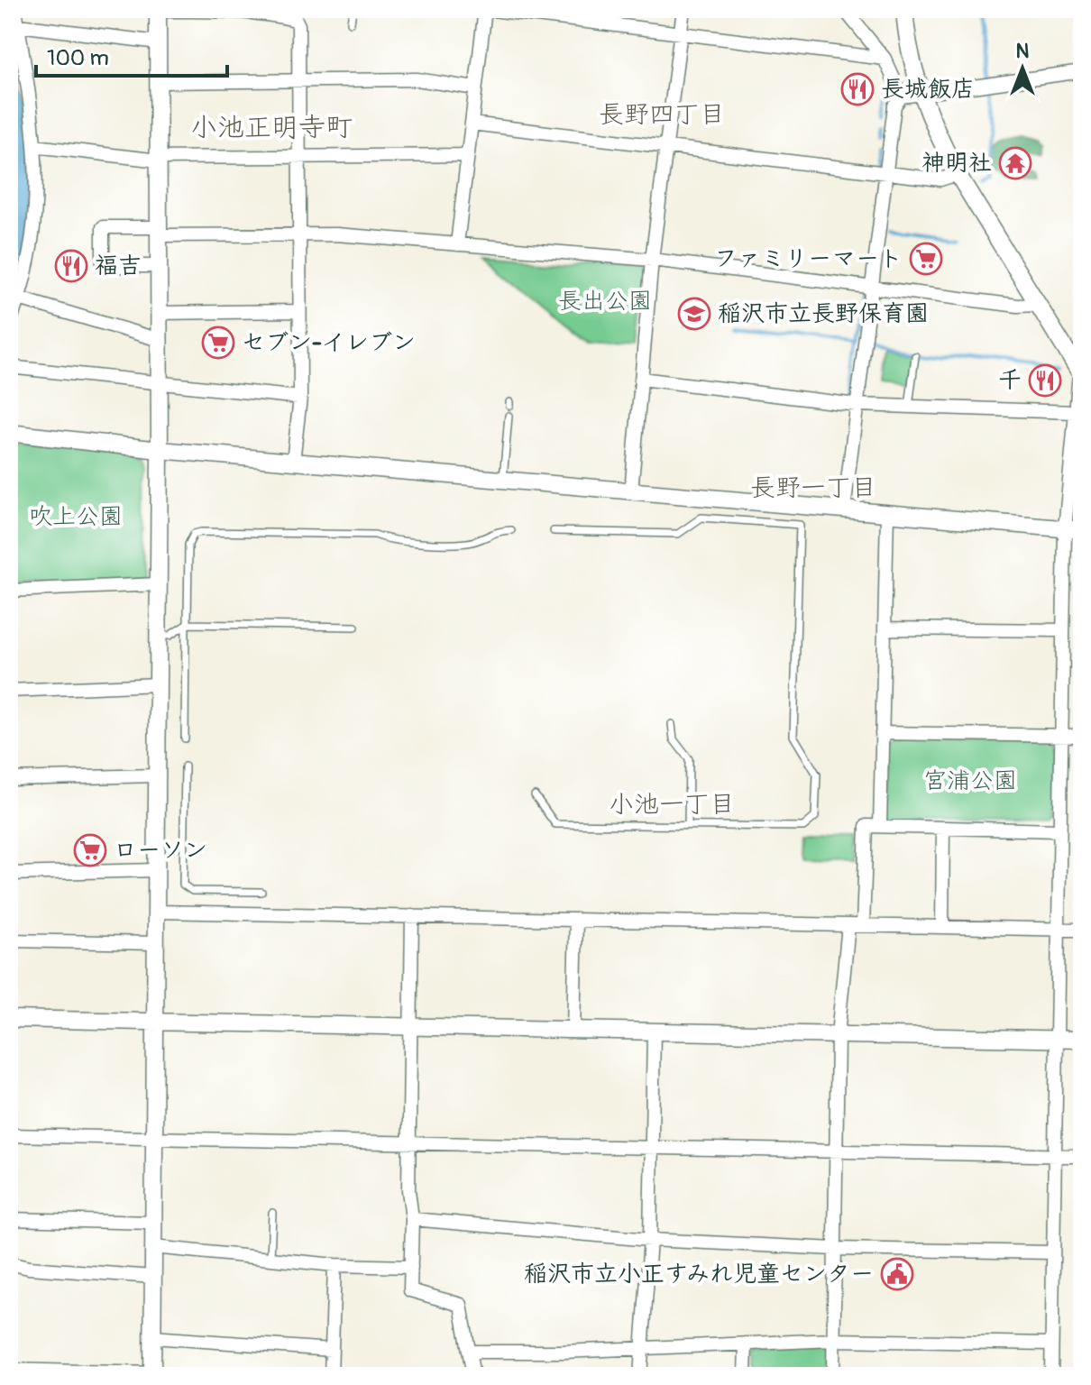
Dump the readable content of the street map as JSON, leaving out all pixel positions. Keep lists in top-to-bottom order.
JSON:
{
  "districts": [
    "長野四丁目",
    "小池正明寺町",
    "長野一丁目",
    "小池一丁目"
  ],
  "parks": ["長出公園", "吹上公園", "宮浦公園"],
  "places": {
    "restaurant": ["長城飯店", "福吉", "千"],
    "temple": ["神明社"],
    "supermarket": ["ファミリーマート", "セブン-イレブン", "ローソン"],
    "school or university": ["稲沢市立長野保育園"],
    "public building": ["稲沢市立小正すみれ児童センター"]
  },
  "scale_bar": "100 m",
  "north": "top"
}
